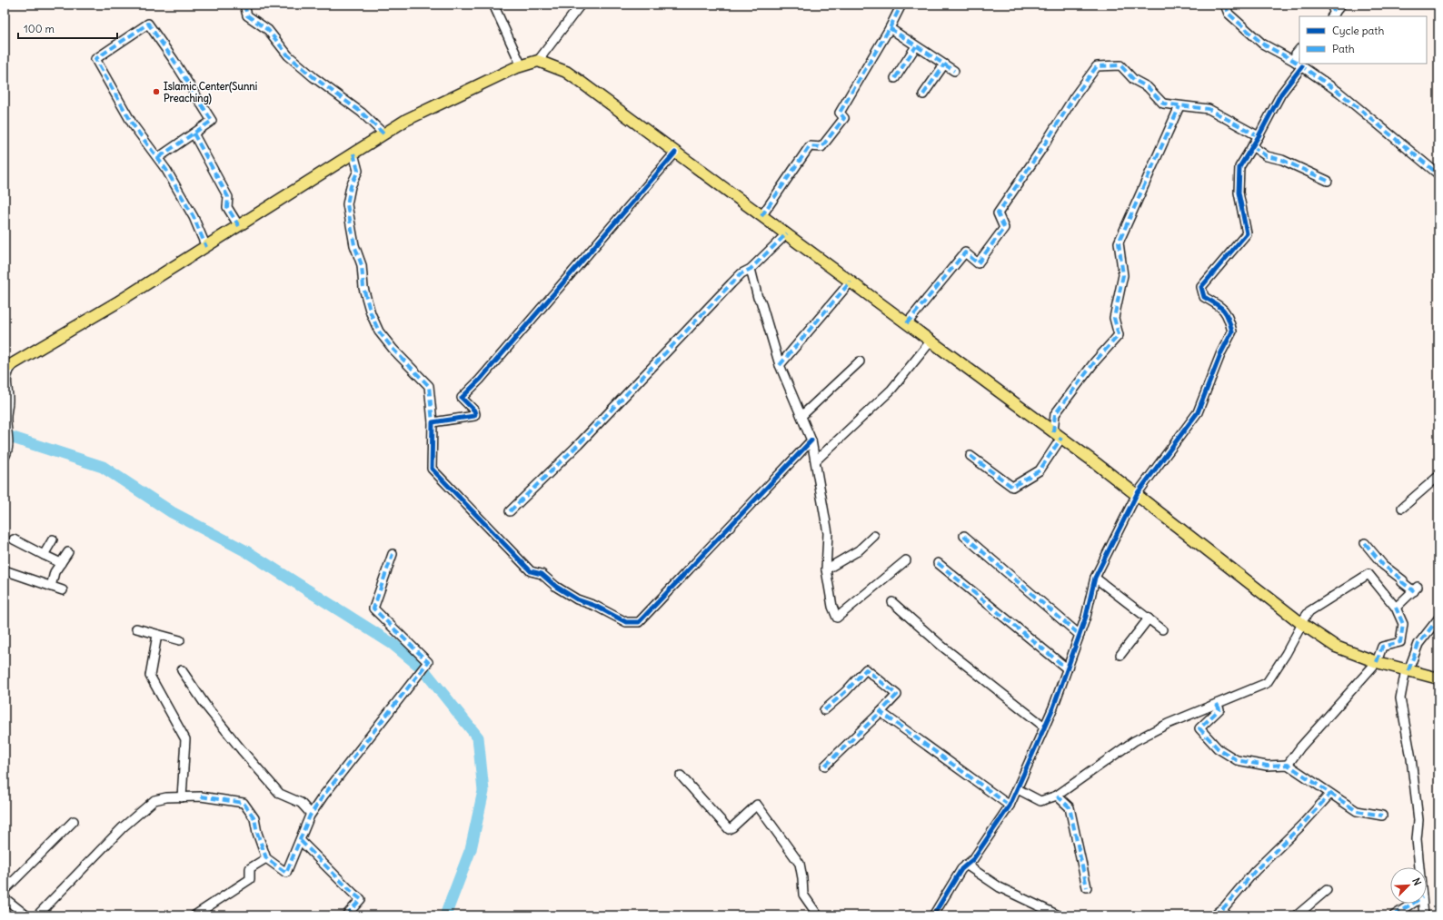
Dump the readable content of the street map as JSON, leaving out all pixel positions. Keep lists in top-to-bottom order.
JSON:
{
  "places": ["Islamic Center(Sunni Preaching)"],
  "legend": ["Cycle path", "Path"],
  "scale_bar": "100 m",
  "north": "top right"
}
